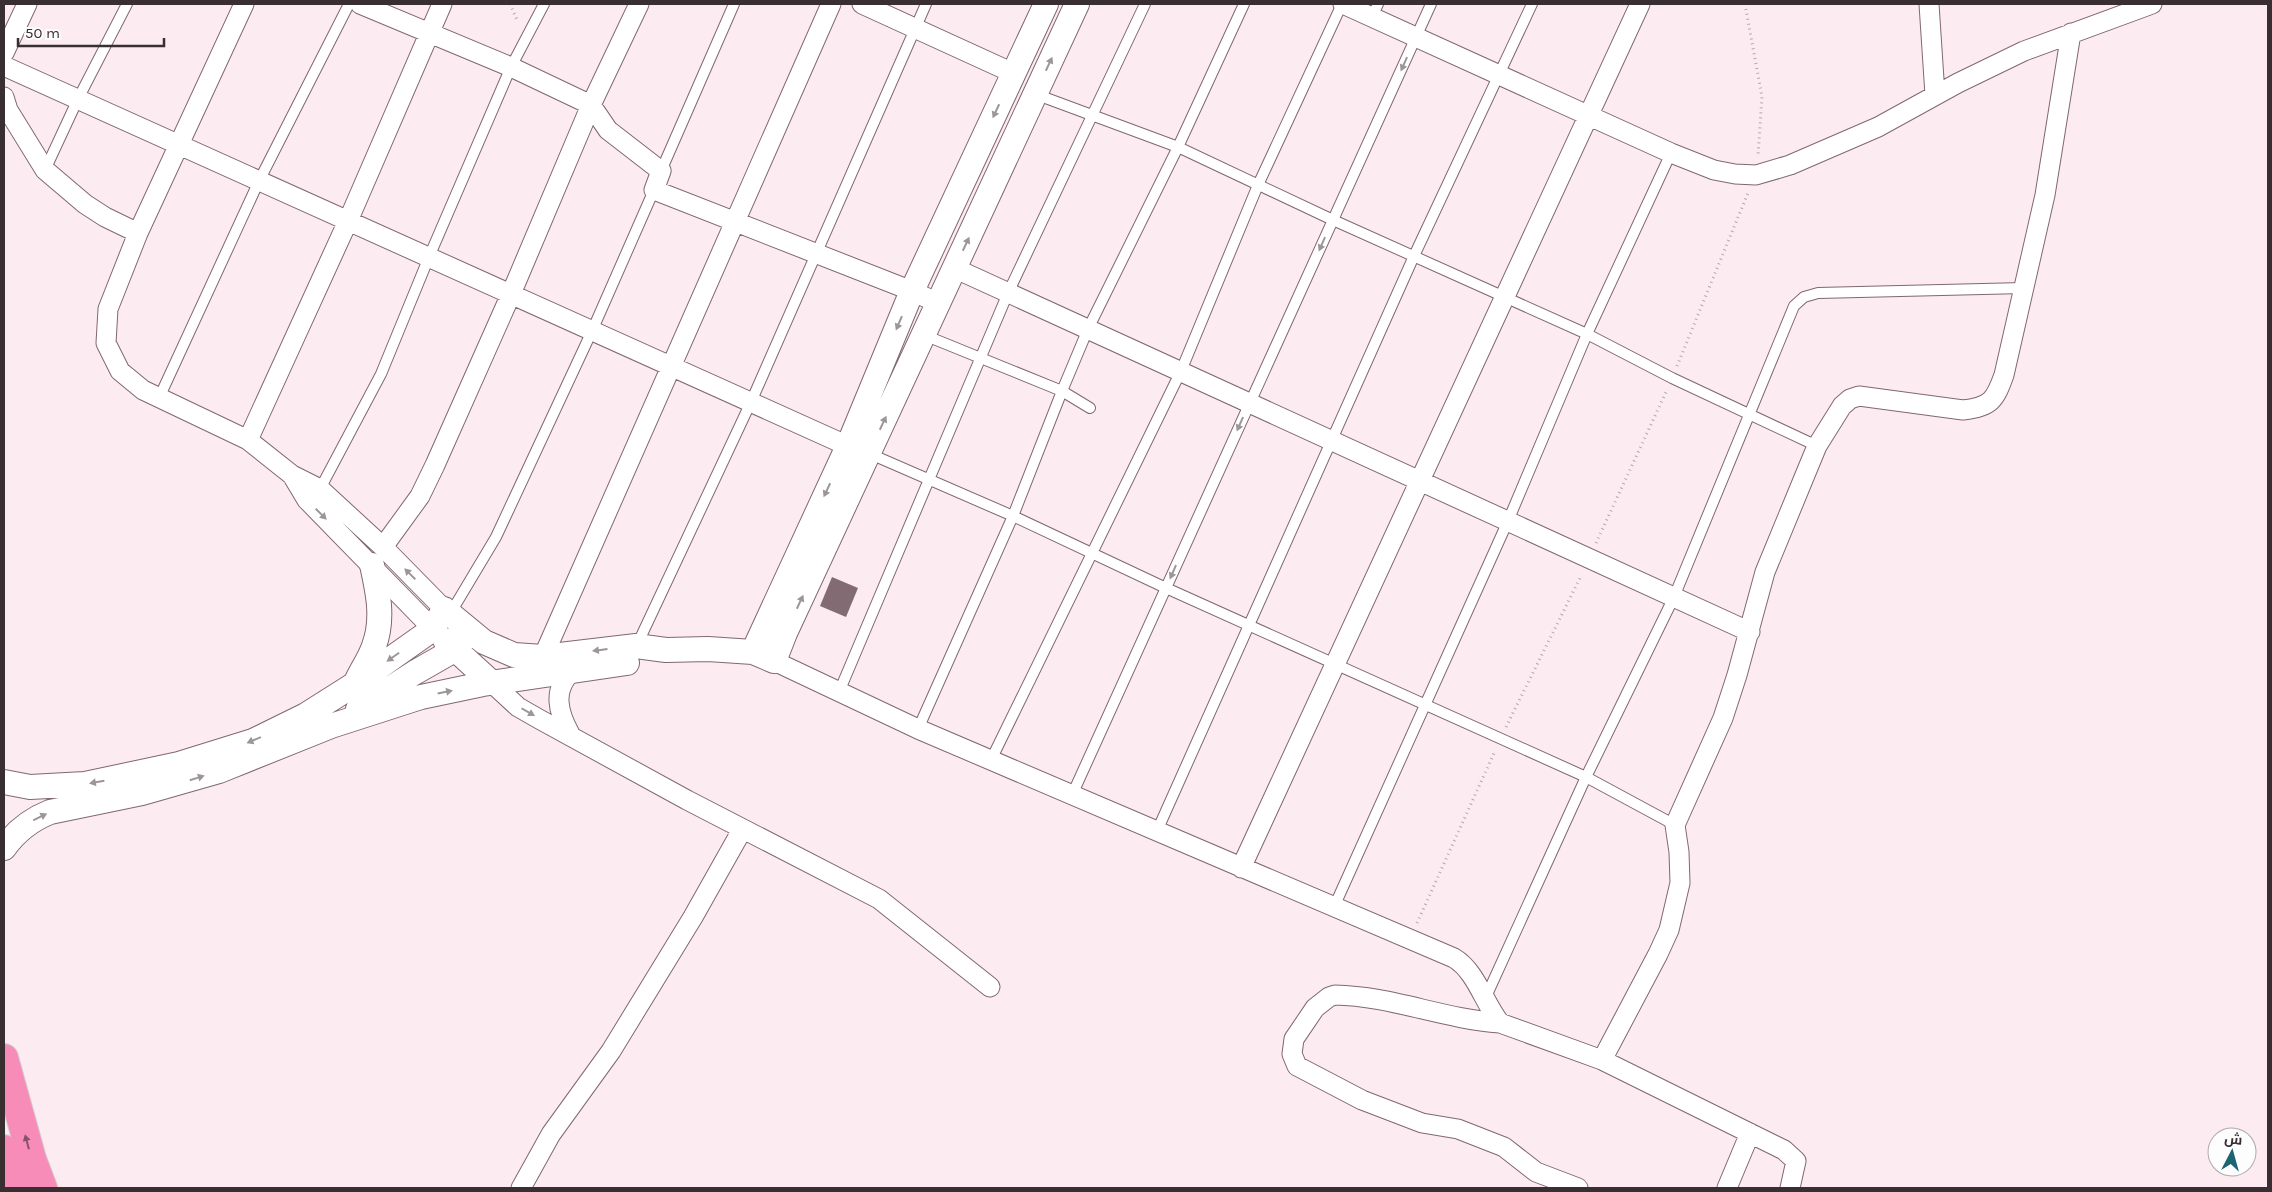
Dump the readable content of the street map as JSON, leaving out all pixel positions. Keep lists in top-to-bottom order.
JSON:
{
  "scale_bar": "50 m",
  "north": "top"
}
